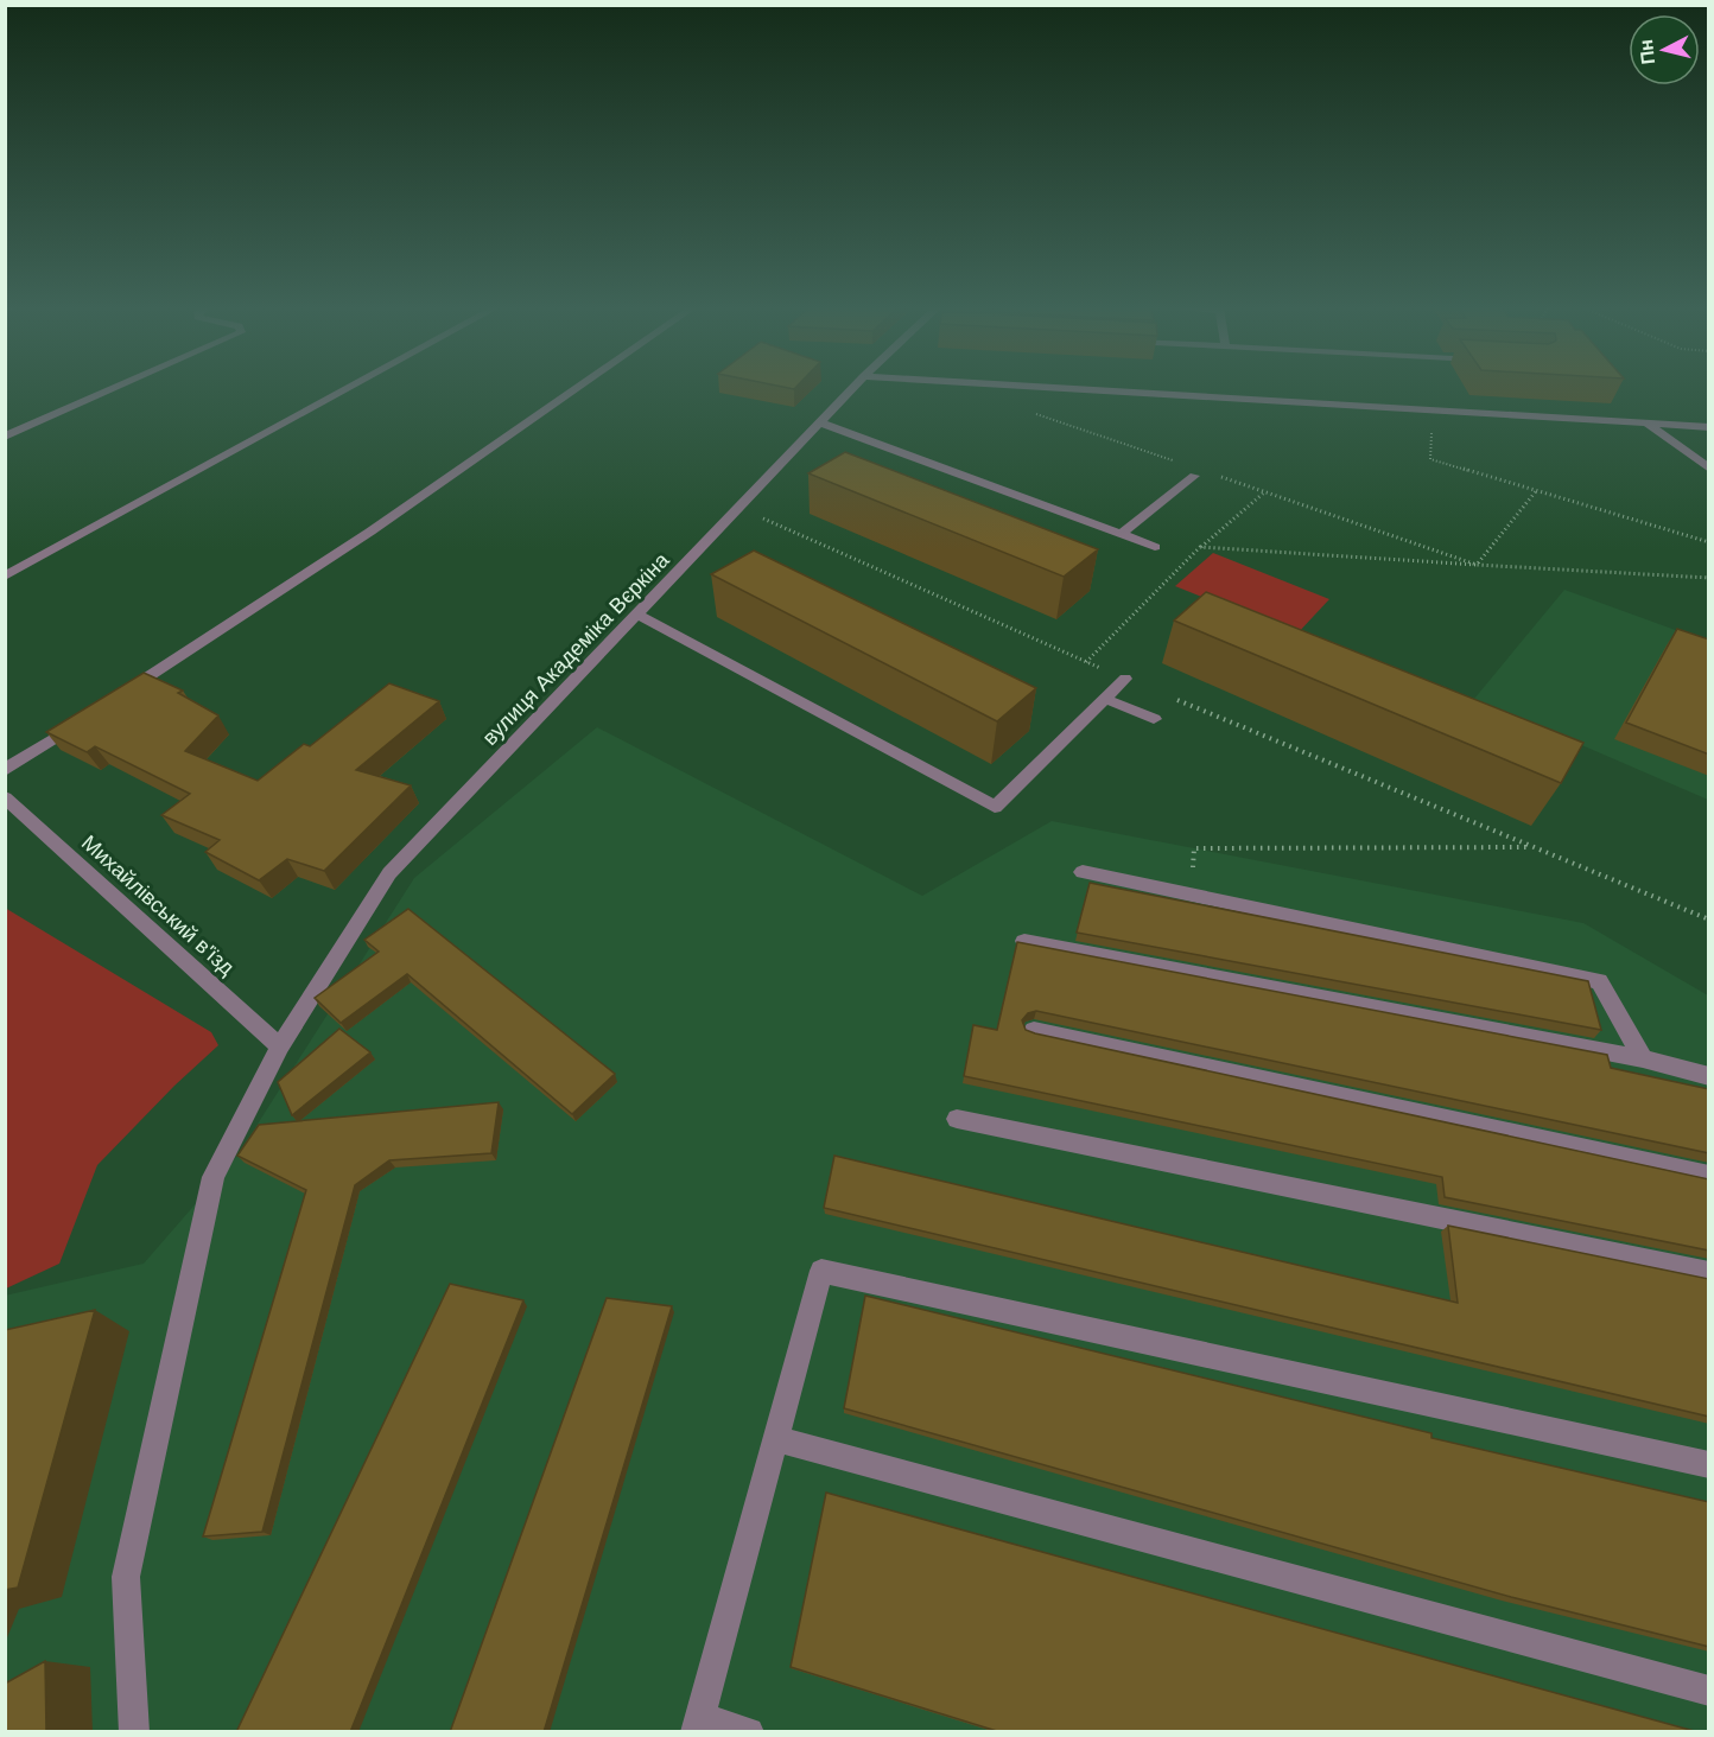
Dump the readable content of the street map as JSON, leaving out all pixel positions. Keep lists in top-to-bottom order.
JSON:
{
  "streets": {
    "street": ["вулиця Академіка Вєркіна", "Михайлівський в'їзд"]
  },
  "crossings": [
    ["вулиця Академіка Вєркіна", "Михайлівський в'їзд"]
  ],
  "north": "left"
}
